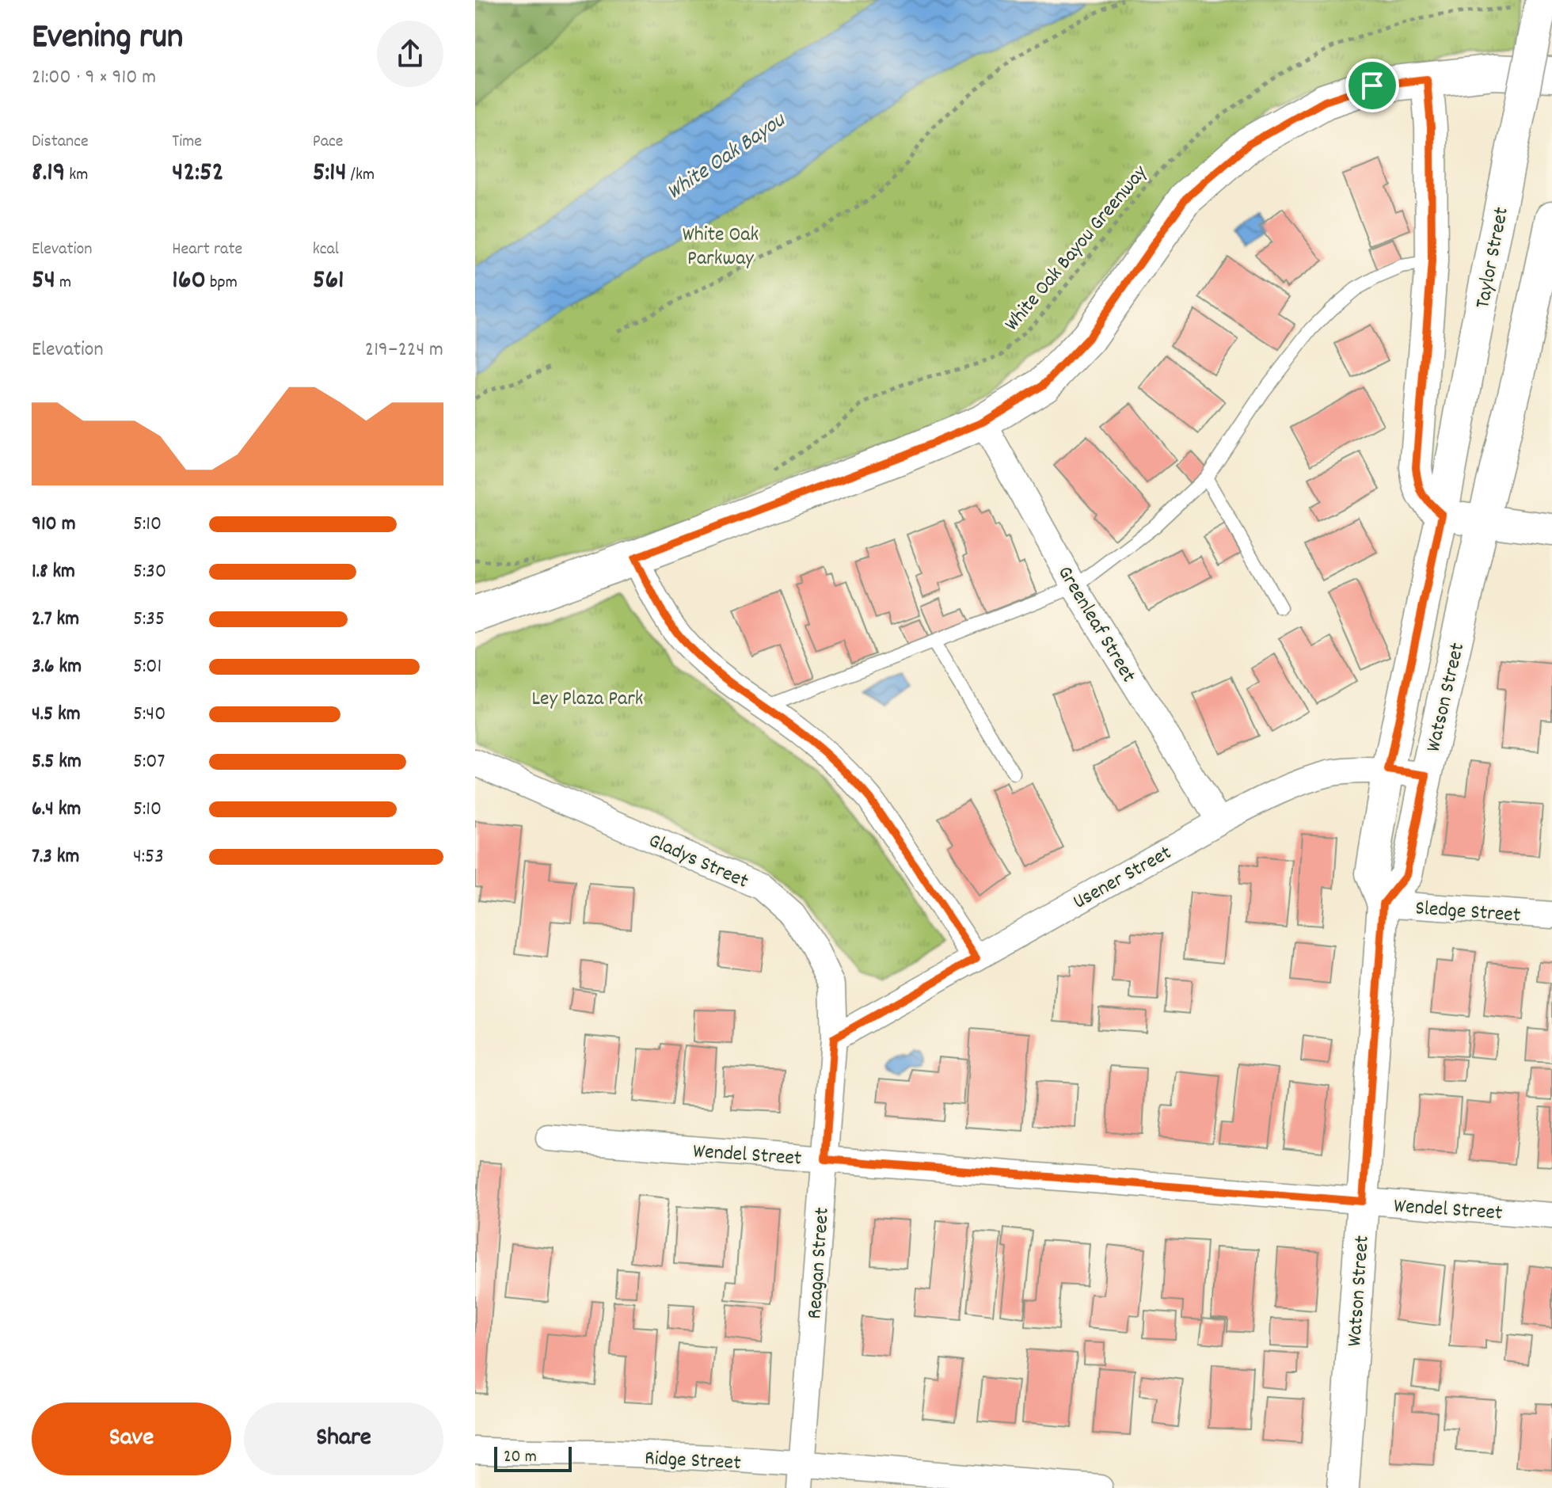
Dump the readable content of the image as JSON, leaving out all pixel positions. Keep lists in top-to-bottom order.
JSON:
{
  "streets": {
    "street": [
      "Taylor Street",
      "Greenleaf Street",
      "Watson Street",
      "Gladys Street",
      "Usener Street",
      "Sledge Street",
      "Wendel Street",
      "Reagan Street",
      "Ridge Street"
    ],
    "path": ["White Oak Bayou Greenway"]
  },
  "crossings": [
    ["White Oak Bayou Greenway", "Taylor Street"],
    ["Taylor Street", "Watson Street"],
    ["Greenleaf Street", "Usener Street"],
    ["Watson Street", "Usener Street"],
    ["Watson Street", "Sledge Street"],
    ["Watson Street", "Wendel Street"],
    ["Gladys Street", "Usener Street"],
    ["Gladys Street", "Reagan Street"],
    ["Usener Street", "Reagan Street"],
    ["Wendel Street", "Reagan Street"],
    ["Reagan Street", "Ridge Street"]
  ],
  "water": ["White Oak Bayou"],
  "parks": ["White Oak Parkway", "Ley Plaza Park"],
  "scale_bar": "20 m",
  "page": {
    "heading": ["Evening run", "21:00 · 9 × 910 m"],
    "stats": [
      ["Distance", "8.19 km"],
      ["Time", "42:52"],
      ["Pace", "5:14 /km"],
      ["Elevation", "54 m"],
      ["Heart rate", "160 bpm"],
      ["kcal", "561"]
    ],
    "chart": ["Elevation", "219–224 m"],
    "list": [
      {
        "name": "910 m",
        "note": "5:10"
      },
      {
        "name": "1.8 km",
        "note": "5:30"
      },
      {
        "name": "2.7 km",
        "note": "5:35"
      },
      {
        "name": "3.6 km",
        "note": "5:01"
      },
      {
        "name": "4.5 km",
        "note": "5:40"
      },
      {
        "name": "5.5 km",
        "note": "5:07"
      },
      {
        "name": "6.4 km",
        "note": "5:10"
      },
      {
        "name": "7.3 km",
        "note": "4:53"
      }
    ],
    "buttons": ["Save", "Share"],
    "scale": "20 m"
  }
}
